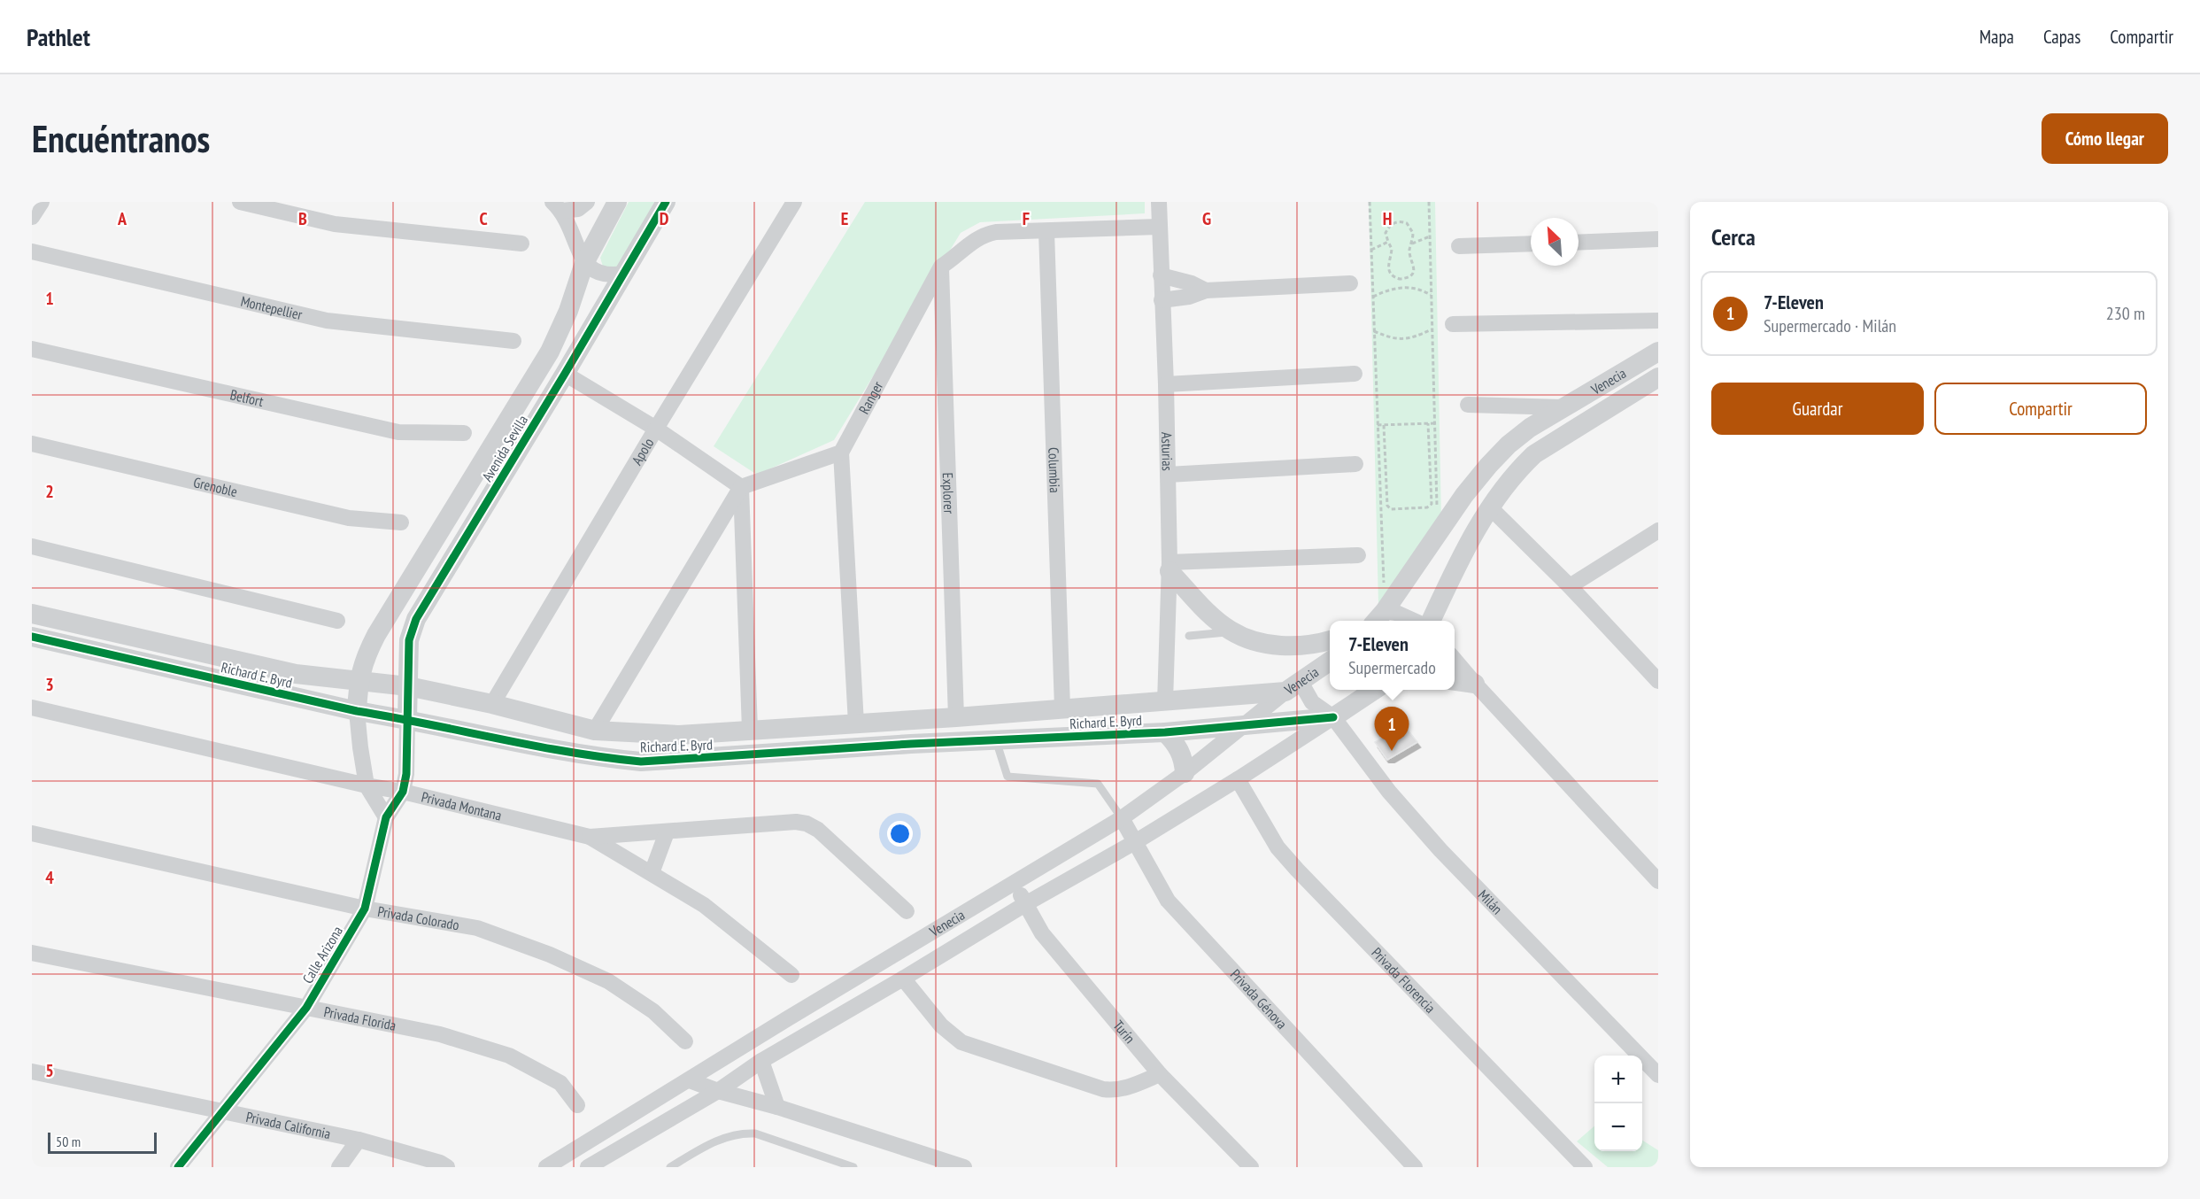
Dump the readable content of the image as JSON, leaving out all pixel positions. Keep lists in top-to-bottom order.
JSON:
{
  "streets": {
    "street": [
      "Montepellier",
      "Venecia",
      "Belfort",
      "Ranger",
      "Avenida Sevilla",
      "Asturias",
      "Apolo",
      "Columbia",
      "Grenoble",
      "Explorer",
      "Richard E. Byrd",
      "Privada Montana",
      "Milán",
      "Privada Colorado",
      "Calle Arizona",
      "Privada Florencia",
      "Privada Génova",
      "Privada Florida",
      "Turín",
      "Privada California"
    ]
  },
  "crossings": [
    ["Venecia", "Richard E. Byrd"],
    ["Venecia", "Milán"],
    ["Venecia", "Privada Florencia"],
    ["Venecia", "Privada Génova"],
    ["Venecia", "Turín"],
    ["Ranger", "Asturias"],
    ["Ranger", "Columbia"],
    ["Ranger", "Explorer"],
    ["Avenida Sevilla", "Richard E. Byrd"],
    ["Avenida Sevilla", "Calle Arizona"],
    ["Asturias", "Richard E. Byrd"],
    ["Apolo", "Richard E. Byrd"],
    ["Columbia", "Richard E. Byrd"],
    ["Explorer", "Richard E. Byrd"],
    ["Richard E. Byrd", "Milán"],
    ["Richard E. Byrd", "Calle Arizona"],
    ["Privada Montana", "Calle Arizona"],
    ["Privada Colorado", "Calle Arizona"],
    ["Calle Arizona", "Privada Florida"],
    ["Calle Arizona", "Privada California"]
  ],
  "scale_bar": "50 m",
  "north": "top left",
  "page": {
    "header": "Pathlet",
    "nav": ["Mapa", "Capas", "Compartir"],
    "buttons": [
      "Cómo llegar",
      ["Guardar", "Compartir"]
    ],
    "title": "Encuéntranos",
    "heading": "Cerca",
    "list": [
      {
        "mark": "1",
        "name": "7-Eleven",
        "note": "Supermercado · Milán",
        "value": "230 m"
      }
    ],
    "popup": ["7-Eleven", "Supermercado"],
    "pins": "1",
    "map_buttons": ["+", "−"],
    "scale": "50 m"
  },
  "grid": {
    "columns": [
      "A",
      "B",
      "C",
      "D",
      "E",
      "F",
      "G",
      "H"
    ],
    "rows": [
      "1",
      "2",
      "3",
      "4",
      "5"
    ]
  }
}
